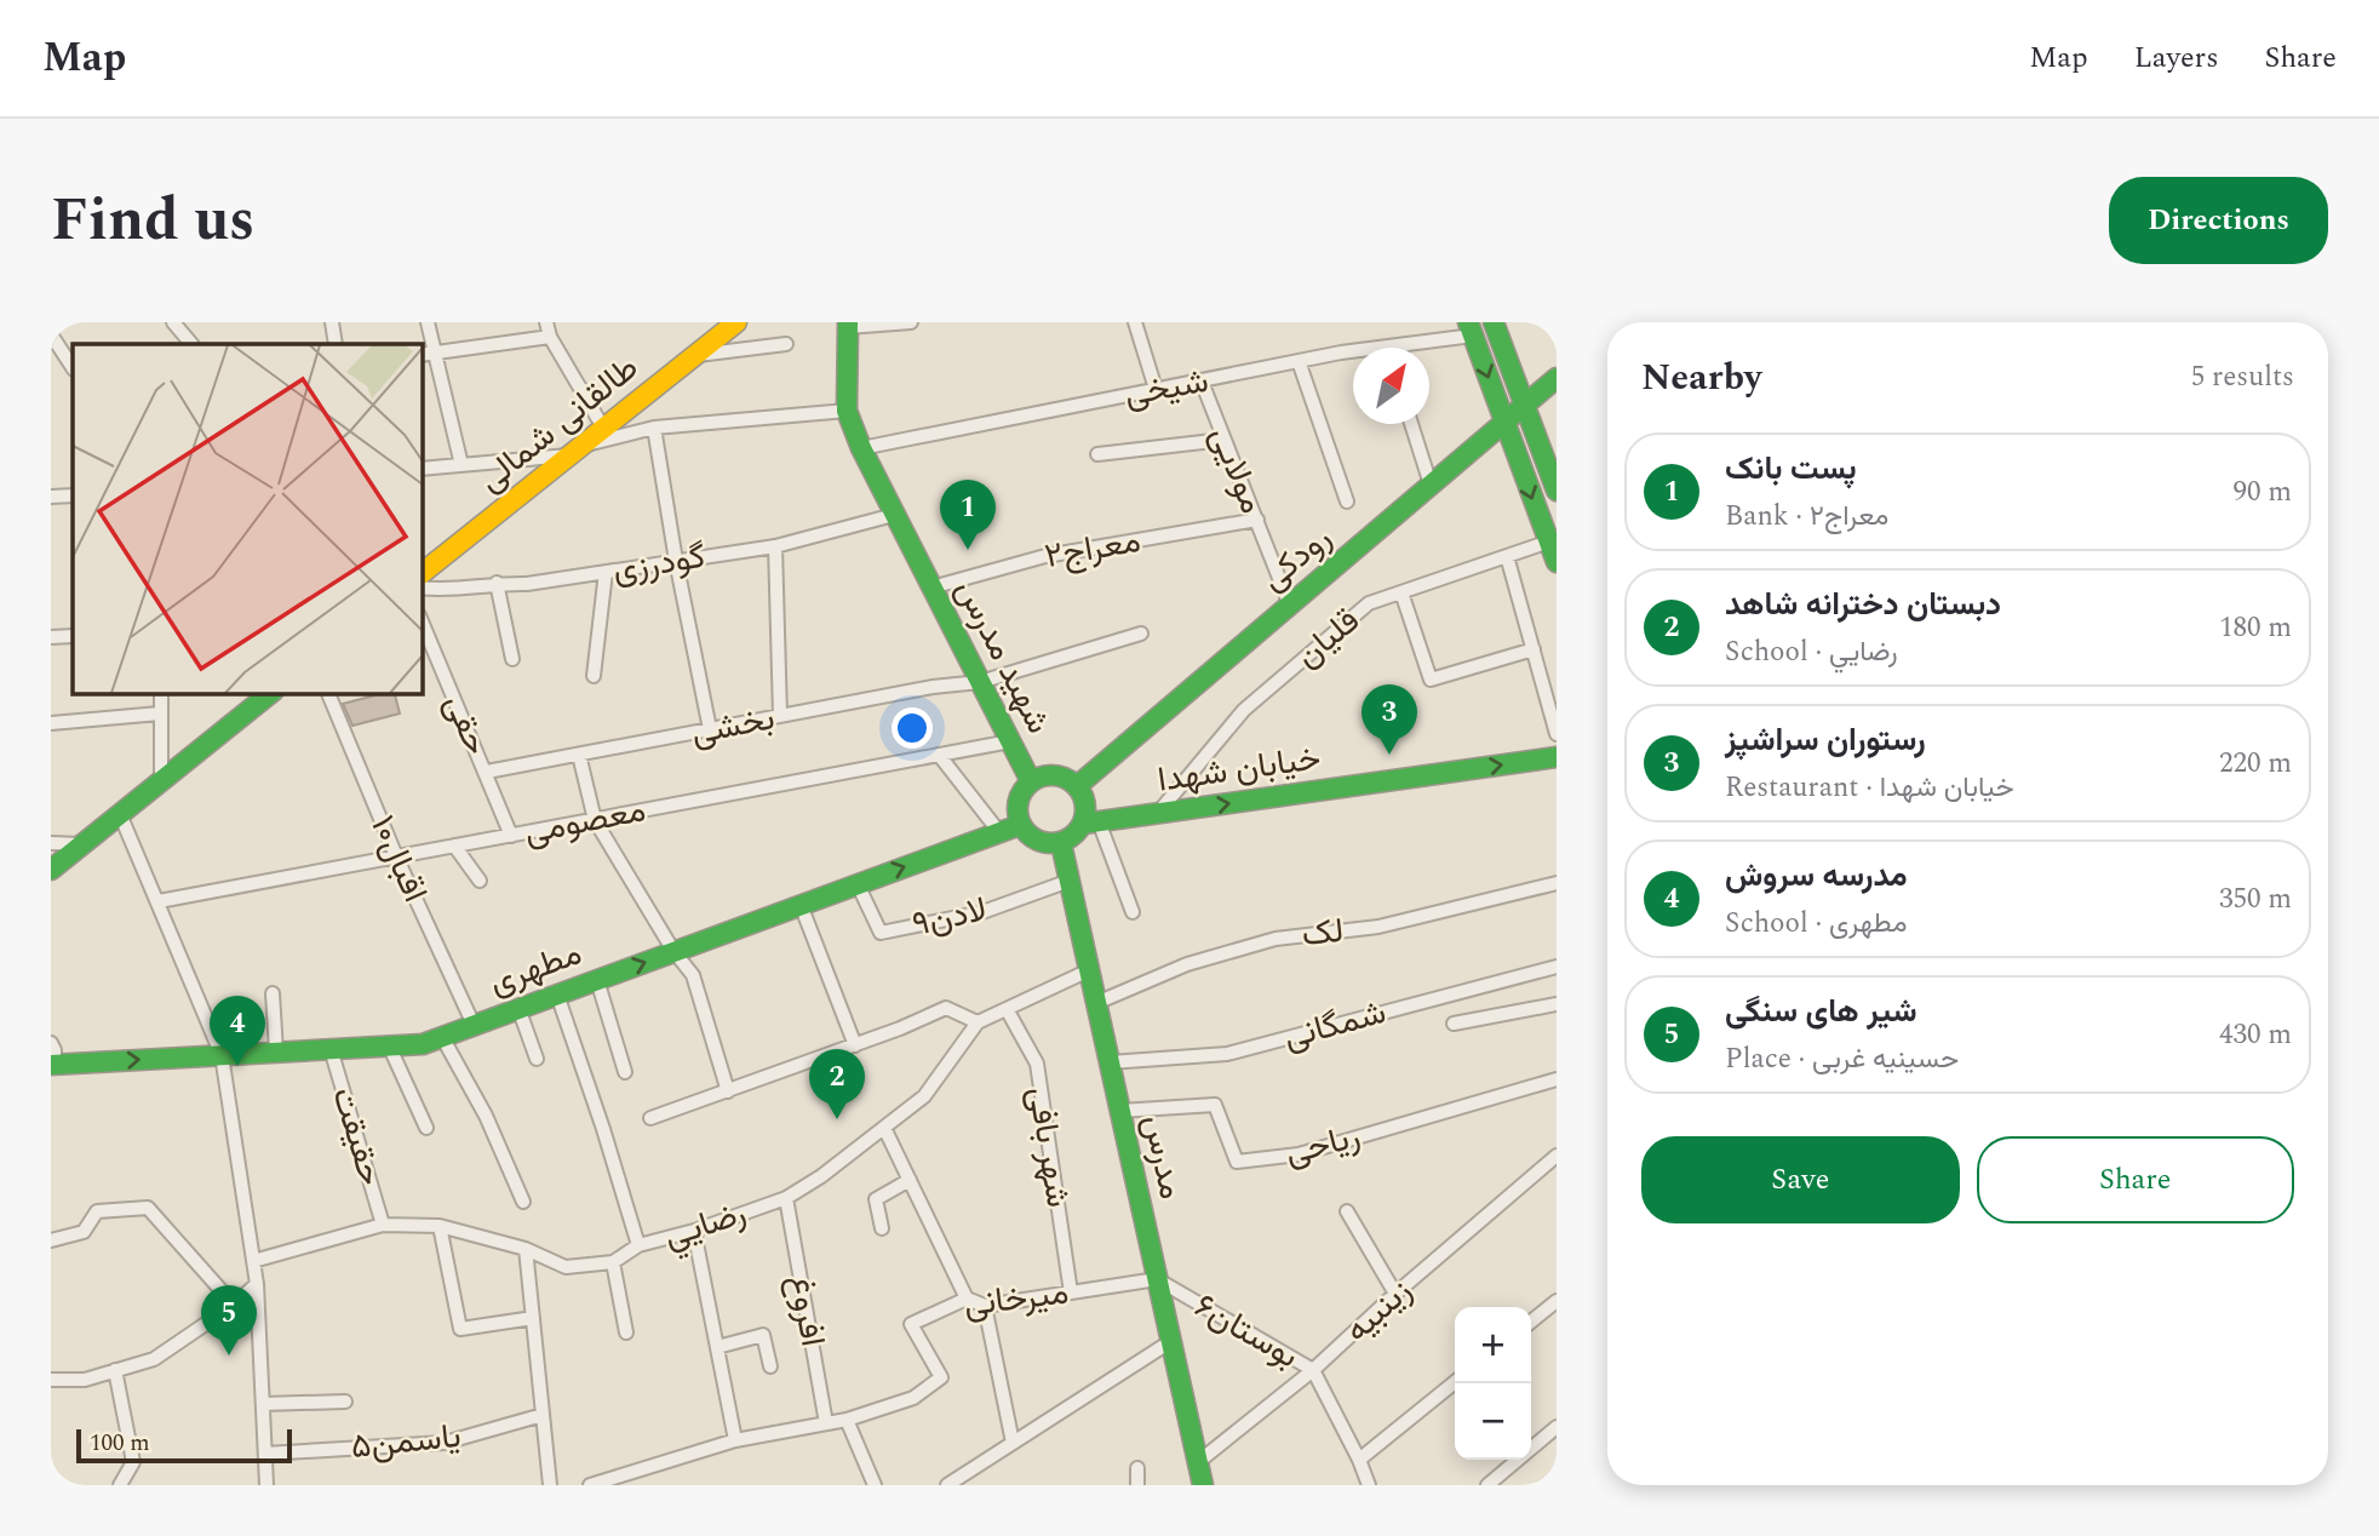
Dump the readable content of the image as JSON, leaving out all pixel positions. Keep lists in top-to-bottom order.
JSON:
{
  "streets": {
    "street": [
      "شیخی",
      "طالقانی شمالی",
      "مولایی",
      "معراج۲",
      "رودکی",
      "گودرزی",
      "قلیان",
      "شهید مدرس",
      "حقی",
      "بخشی",
      "خیابان شهدا",
      "معصومی",
      "اقبال۱۰",
      "لادن۹",
      "لک",
      "مطهری",
      "شمگانی",
      "حقیقت",
      "ریاحی",
      "شهر بافی",
      "مدرس",
      "رضایي",
      "میرخانی",
      "افروغ",
      "زینبیه",
      "بوستان۶",
      "یاسمن۵"
    ]
  },
  "crossings": [
    ["شیخی", "مولایی"],
    ["شیخی", "شهید مدرس"],
    ["مولایی", "معراج۲"],
    ["مولایی", "رودکی"],
    ["معراج۲", "شهید مدرس"],
    ["رودکی", "شهید مدرس"],
    ["رودکی", "خیابان شهدا"],
    ["رودکی", "مطهری"],
    ["رودکی", "مدرس"],
    ["گودرزی", "شهید مدرس"],
    ["قلیان", "خیابان شهدا"],
    ["شهید مدرس", "بخشی"],
    ["شهید مدرس", "خیابان شهدا"],
    ["شهید مدرس", "معصومی"],
    ["شهید مدرس", "مطهری"],
    ["شهید مدرس", "مدرس"],
    ["حقی", "بخشی"],
    ["حقی", "معصومی"],
    ["خیابان شهدا", "مطهری"],
    ["خیابان شهدا", "مدرس"],
    ["معصومی", "اقبال۱۰"],
    ["اقبال۱۰", "مطهری"],
    ["لادن۹", "مطهری"],
    ["لادن۹", "مدرس"],
    ["لک", "مدرس"],
    ["مطهری", "حقیقت"],
    ["مطهری", "مدرس"],
    ["شمگانی", "مدرس"],
    ["حقیقت", "رضایي"],
    ["ریاحی", "مدرس"],
    ["شهر بافی", "رضایي"],
    ["شهر بافی", "میرخانی"],
    ["مدرس", "رضایي"],
    ["مدرس", "میرخانی"],
    ["مدرس", "زینبیه"],
    ["مدرس", "بوستان۶"],
    ["رضایي", "افروغ"],
    ["میرخانی", "بوستان۶"],
    ["زینبیه", "بوستان۶"]
  ],
  "one_way": ["خیابان شهدا"],
  "scale_bar": "100 m",
  "north": "top right",
  "page": {
    "header": "Map",
    "nav": ["Map", "Layers", "Share"],
    "title": "Find us",
    "buttons": [
      "Directions",
      ["Save", "Share"]
    ],
    "heading": ["Nearby", "5 results"],
    "list": [
      {
        "mark": "1",
        "name": "پست بانک",
        "note": "Bank · معراج۲",
        "value": "90 m"
      },
      {
        "mark": "2",
        "name": "دبستان دخترانه شاهد",
        "note": "School · رضایي",
        "value": "180 m"
      },
      {
        "mark": "3",
        "name": "رستوران سراشپز",
        "note": "Restaurant · خیابان شهدا",
        "value": "220 m"
      },
      {
        "mark": "4",
        "name": "مدرسه سروش",
        "note": "School · مطهری",
        "value": "350 m"
      },
      {
        "mark": "5",
        "name": "شیر های سنگی",
        "note": "Place · حسینیه غربی",
        "value": "430 m"
      }
    ],
    "pins": [
      "1",
      "3",
      "4",
      "2",
      "5"
    ],
    "map_buttons": ["+", "−"],
    "scale": "100 m"
  }
}
